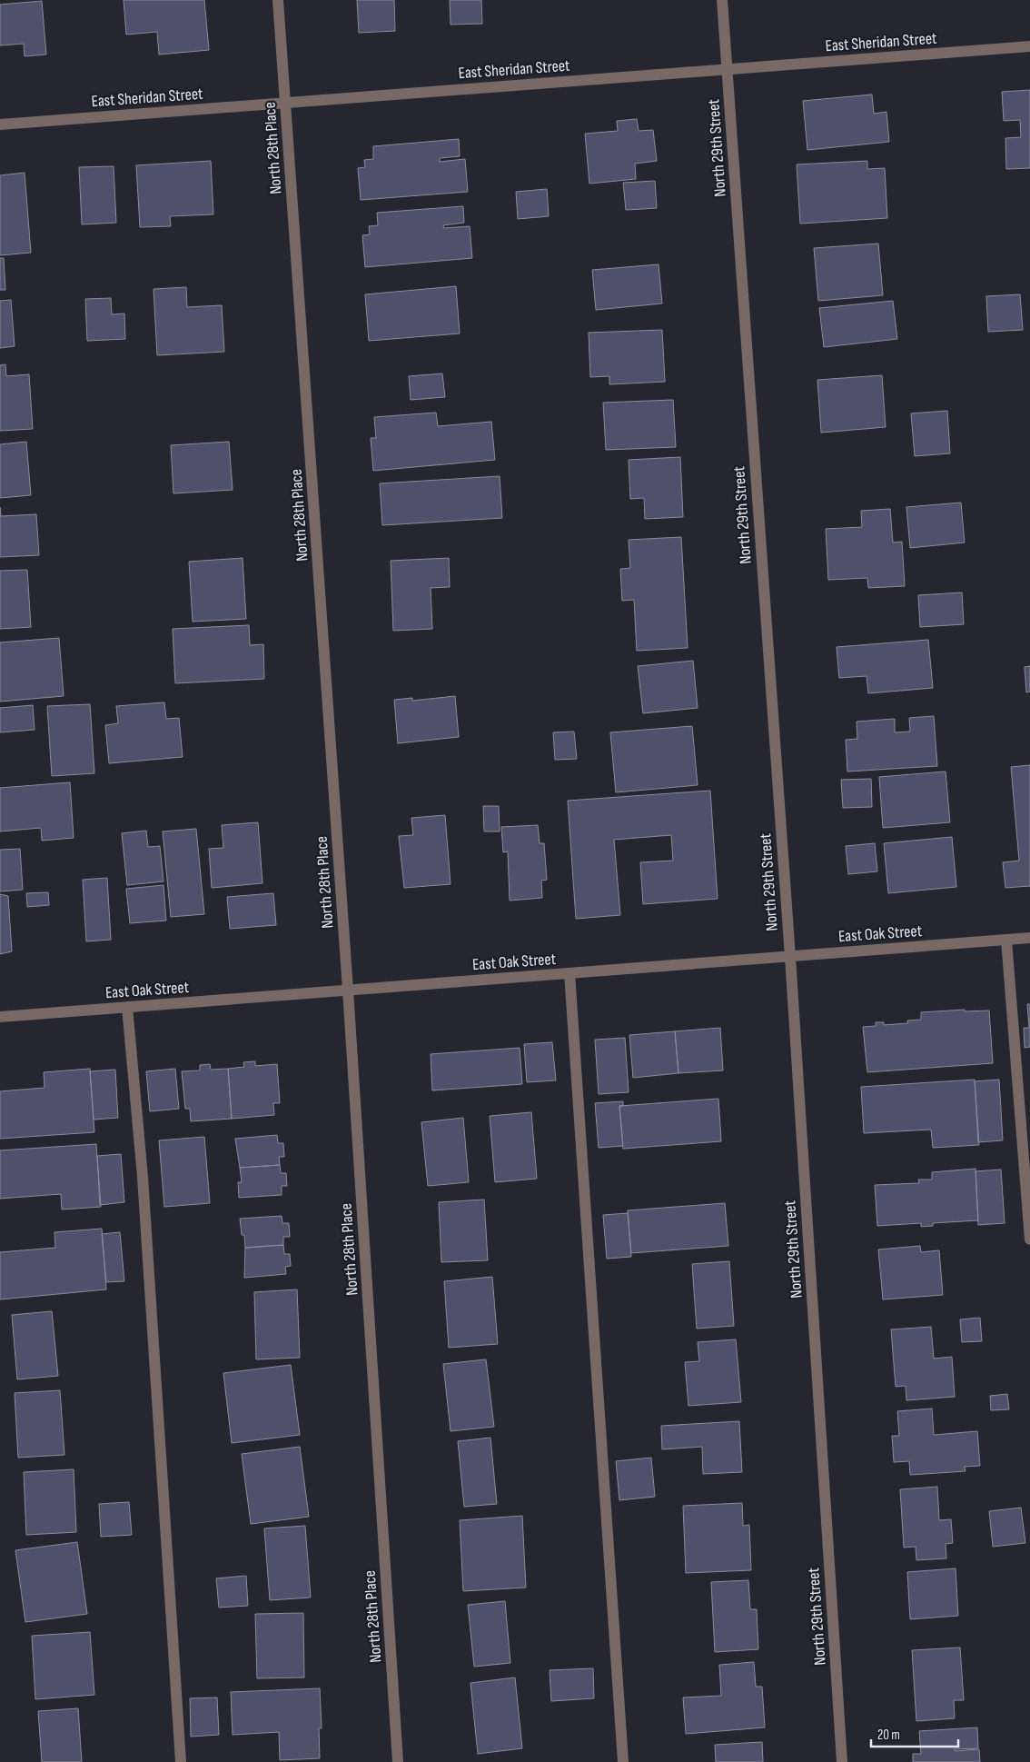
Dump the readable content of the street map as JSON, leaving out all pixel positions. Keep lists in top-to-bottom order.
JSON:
{
  "streets": {
    "street": [
      "East Sheridan Street",
      "North 28th Place",
      "North 29th Street",
      "East Oak Street"
    ]
  },
  "crossings": [
    ["East Sheridan Street", "North 28th Place"],
    ["East Sheridan Street", "North 29th Street"],
    ["North 28th Place", "East Oak Street"],
    ["North 29th Street", "East Oak Street"]
  ],
  "scale_bar": "20 m"
}
